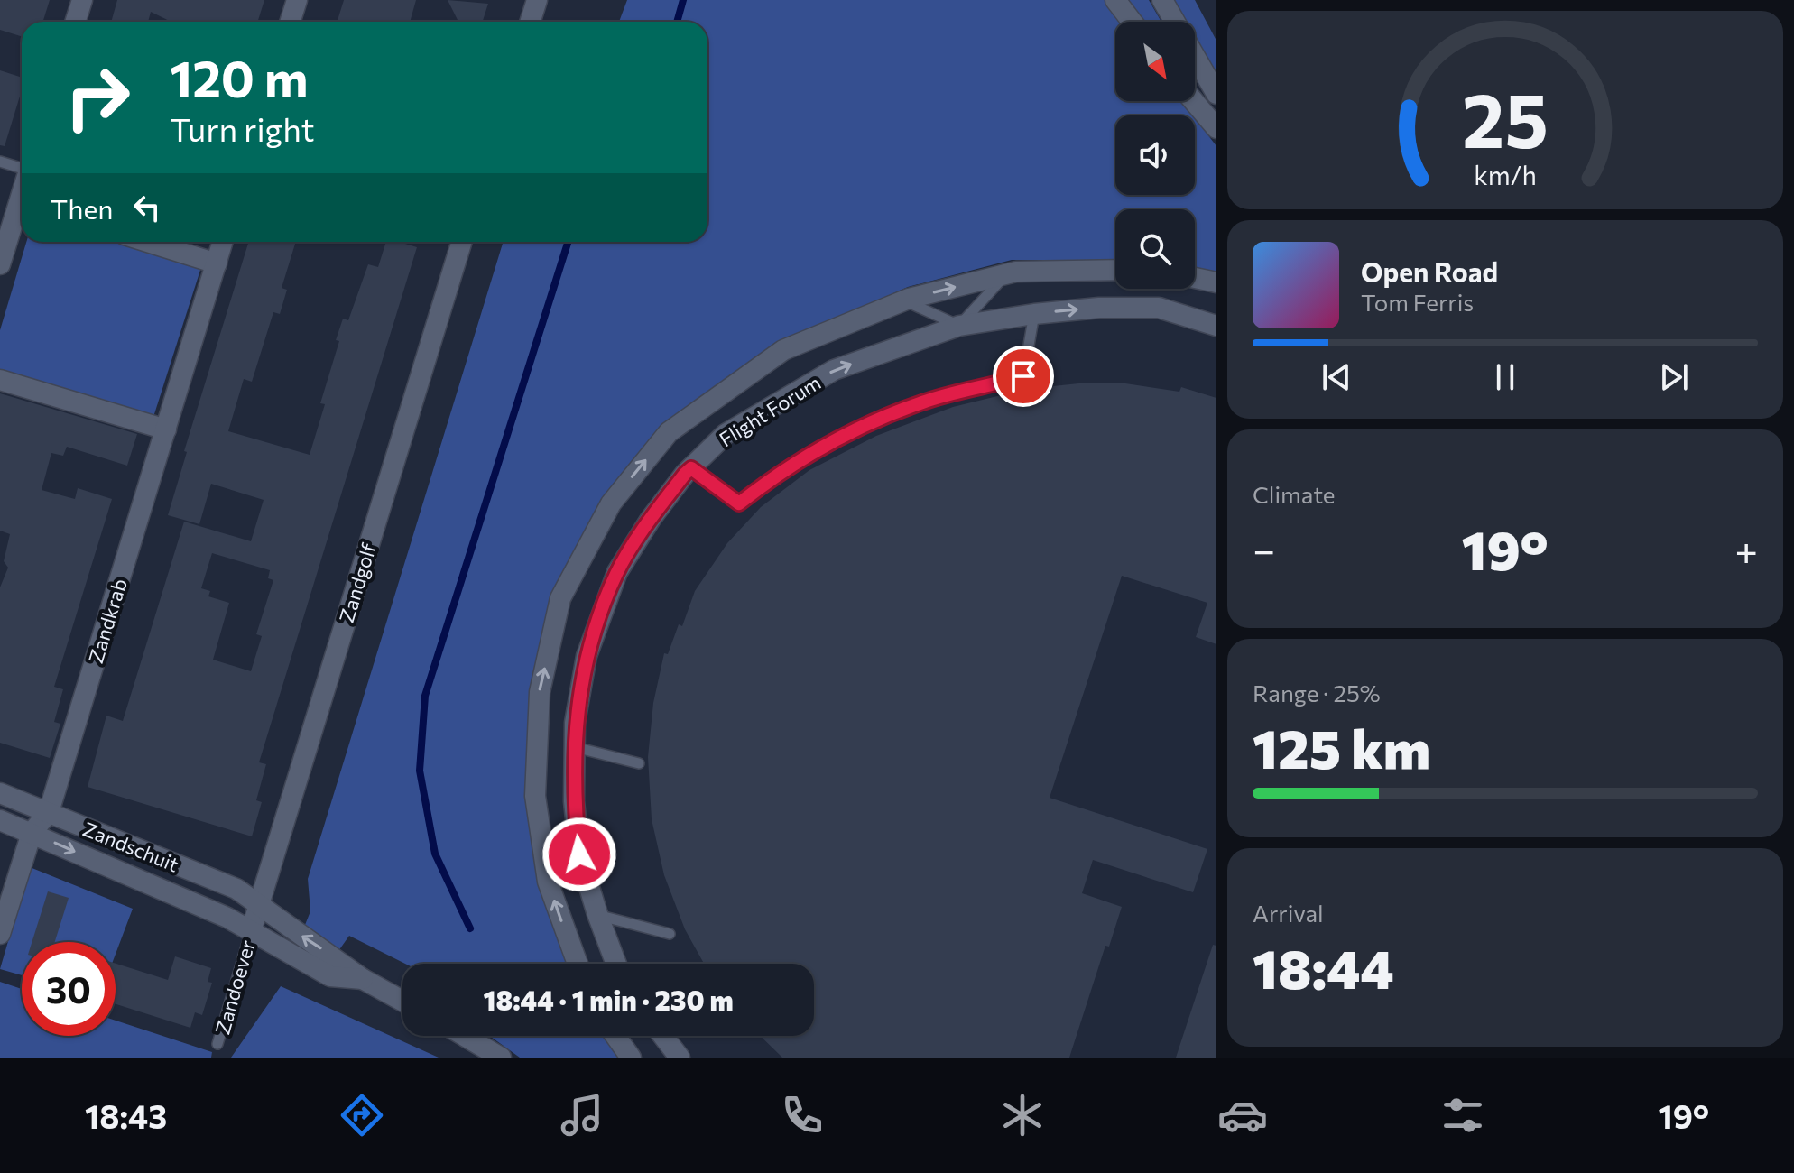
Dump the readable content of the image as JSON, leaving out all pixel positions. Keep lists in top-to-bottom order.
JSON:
{
  "streets": {
    "street": [
      "Flight Forum",
      "Zandgolf",
      "Zandkrab",
      "Zandschuit"
    ],
    "lane": ["Zandoever"]
  },
  "crossings": [
    ["Zandgolf", "Zandschuit"],
    ["Zandgolf", "Zandoever"],
    ["Zandkrab", "Zandschuit"],
    ["Zandschuit", "Zandoever"]
  ],
  "one_way": ["Flight Forum"],
  "north": "bottom right",
  "page": {
    "turn": ["120 m", "Turn right"],
    "then": "Then",
    "song": ["Open Road", "Tom Ferris"],
    "tile": [
      "Climate",
      ["Range · 25%", "125 km"],
      ["Arrival", "18:44"]
    ],
    "heat": ["−", "19°", "+"],
    "limit": "30",
    "trip": "18:44 · 1 min · 230 m",
    "tabs": ["18:43", "19°"],
    "gauge": ["25", "km/h"]
  }
}
